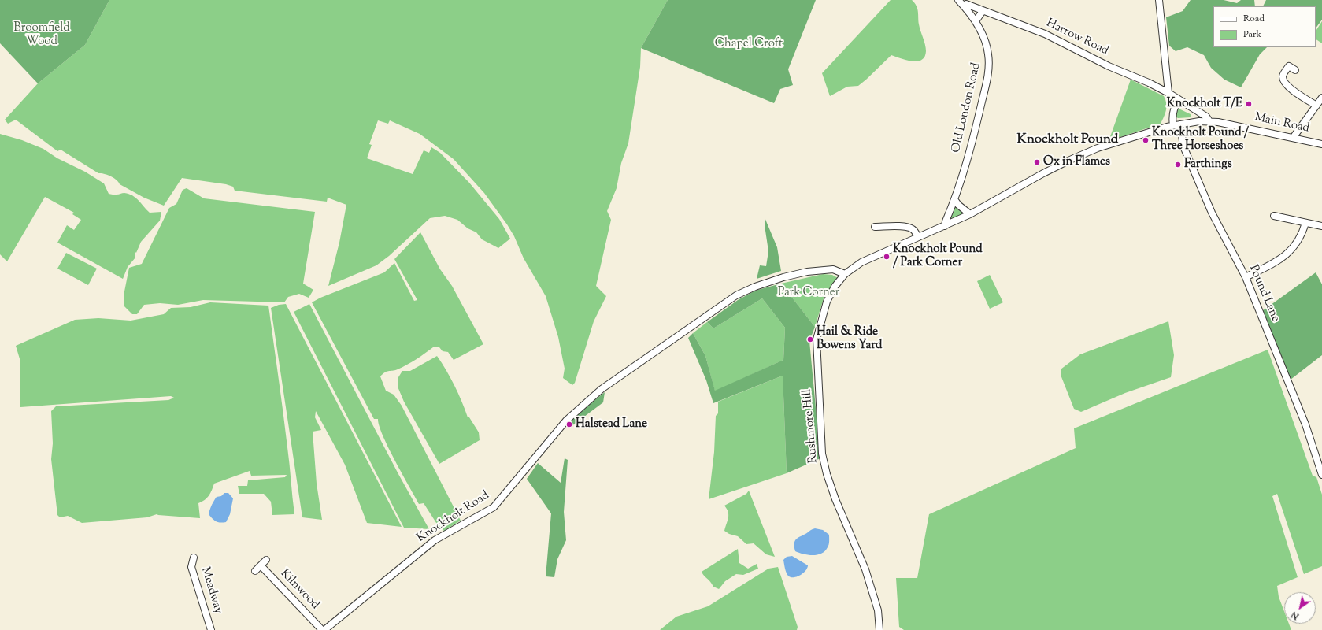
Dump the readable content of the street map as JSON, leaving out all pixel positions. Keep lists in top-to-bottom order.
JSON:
{
  "streets": {
    "street": [
      "Harrow Road",
      "Old London Road",
      "Main Road",
      "Pound Lane",
      "Rushmore Hill",
      "Knockholt Road",
      "Kilnwood",
      "Meadway"
    ]
  },
  "crossings": [
    ["Harrow Road", "Old London Road"],
    ["Harrow Road", "Main Road"],
    ["Old London Road", "Rushmore Hill"],
    ["Main Road", "Pound Lane"],
    ["Main Road", "Rushmore Hill"],
    ["Rushmore Hill", "Knockholt Road"],
    ["Knockholt Road", "Kilnwood"]
  ],
  "districts": ["Knockholt Pound"],
  "parks": ["Broomfield Wood", "Chapel Croft", "Park Corner"],
  "places": [
    "Knockholt T/E",
    "Knockholt Pound / Three Horseshoes",
    "Ox in Flames",
    "Farthings",
    "Knockholt Pound / Park Corner",
    "Hail & Ride Bowens Yard",
    "Halstead Lane"
  ],
  "legend": ["Road", "Park"],
  "north": "bottom left"
}
